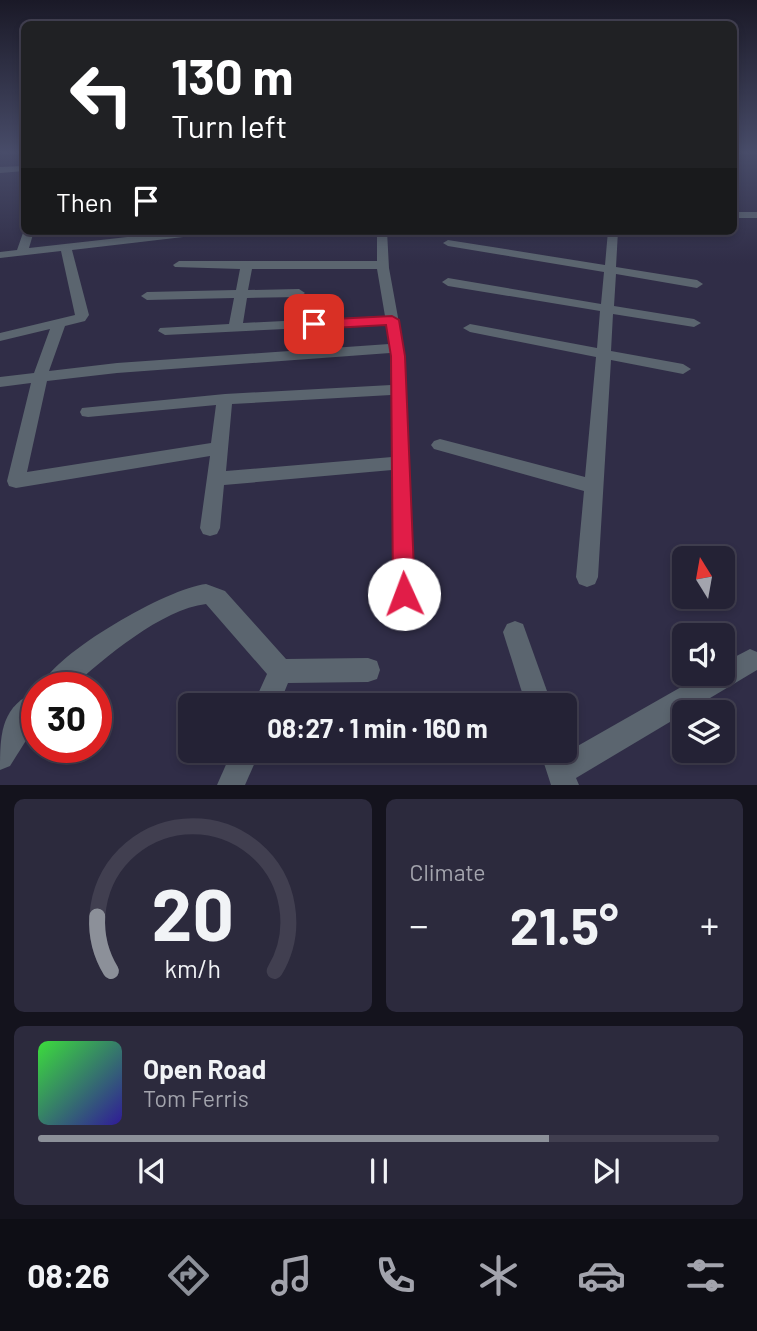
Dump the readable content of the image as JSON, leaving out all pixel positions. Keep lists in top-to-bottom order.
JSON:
{
  "north": "top",
  "page": {
    "turn": ["130 m", "Turn left"],
    "then": "Then",
    "limit": "30",
    "trip": "08:27 · 1 min · 160 m",
    "tile": "Climate",
    "heat": ["−", "21.5°", "+"],
    "song": ["Open Road", "Tom Ferris"],
    "tabs": "08:26",
    "gauge": ["20", "km/h"]
  }
}
